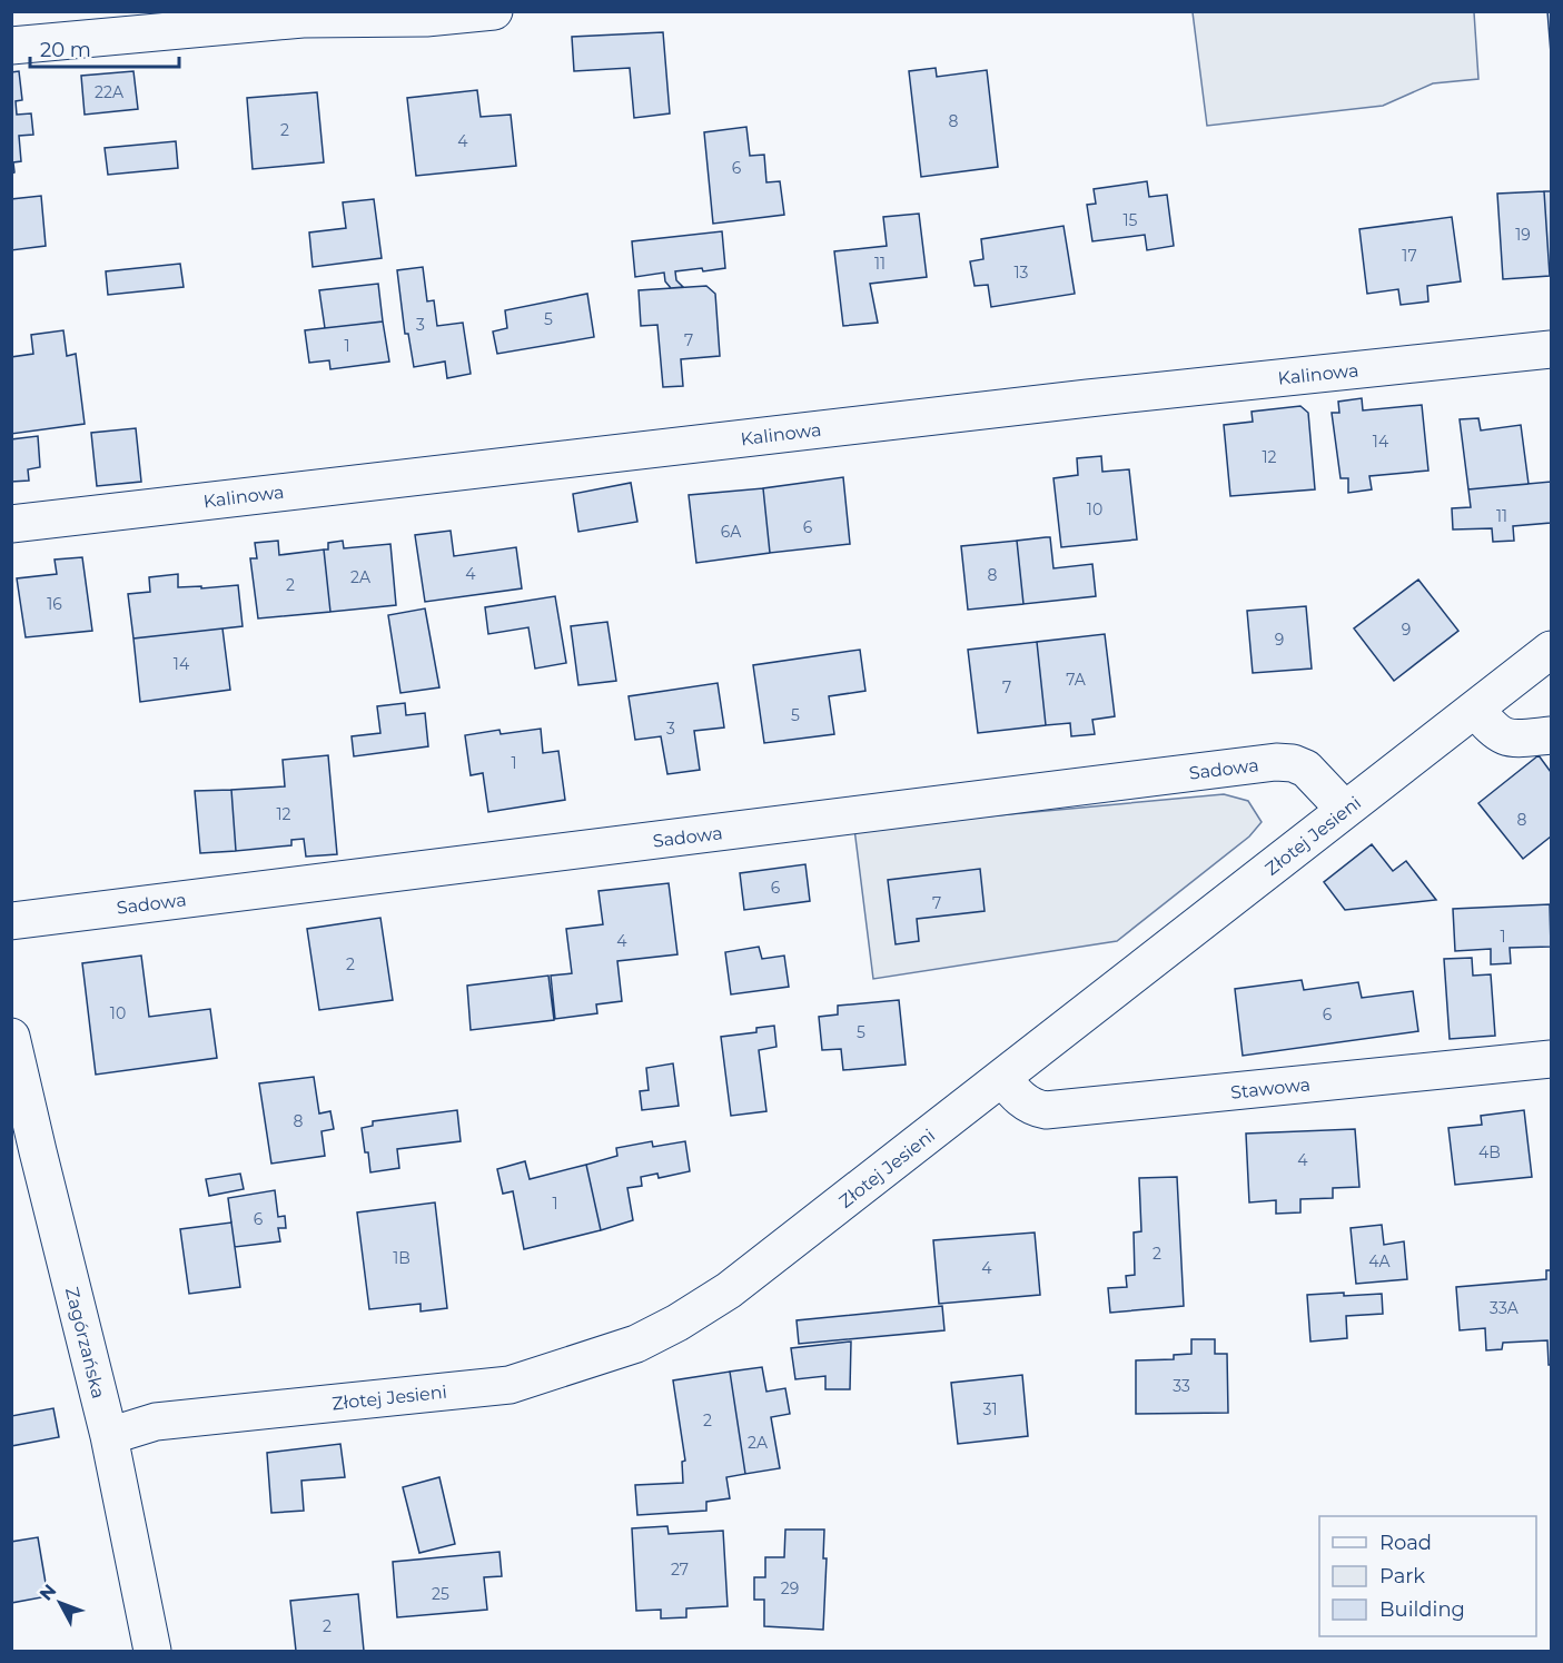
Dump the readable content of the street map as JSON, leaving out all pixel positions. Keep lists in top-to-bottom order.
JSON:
{
  "streets": {
    "street": [
      "Kalinowa",
      "Sadowa",
      "Złotej Jesieni",
      "Stawowa",
      "Zagórzańska"
    ]
  },
  "crossings": [
    ["Sadowa", "Złotej Jesieni"],
    ["Złotej Jesieni", "Stawowa"],
    ["Złotej Jesieni", "Zagórzańska"]
  ],
  "house_numbers": [
    "22A",
    "8",
    "2",
    "4",
    "6",
    "15",
    "19",
    "17",
    "11",
    "13",
    "5",
    "3",
    "7",
    "1",
    "14",
    "12",
    "10",
    "11",
    "6",
    "6A",
    "4",
    "8",
    "2A",
    "2",
    "16",
    "9",
    "9",
    "14",
    "7A",
    "7",
    "5",
    "3",
    "1",
    "12",
    "8",
    "6",
    "7",
    "1",
    "4",
    "2",
    "10",
    "6",
    "5",
    "8",
    "4B",
    "4",
    "1",
    "6",
    "2",
    "1B",
    "4A",
    "4",
    "33A",
    "33",
    "31",
    "2",
    "2A",
    "27",
    "29",
    "25",
    "2"
  ],
  "legend": ["Road", "Park", "Building"],
  "scale_bar": "20 m",
  "north": "top left"
}
